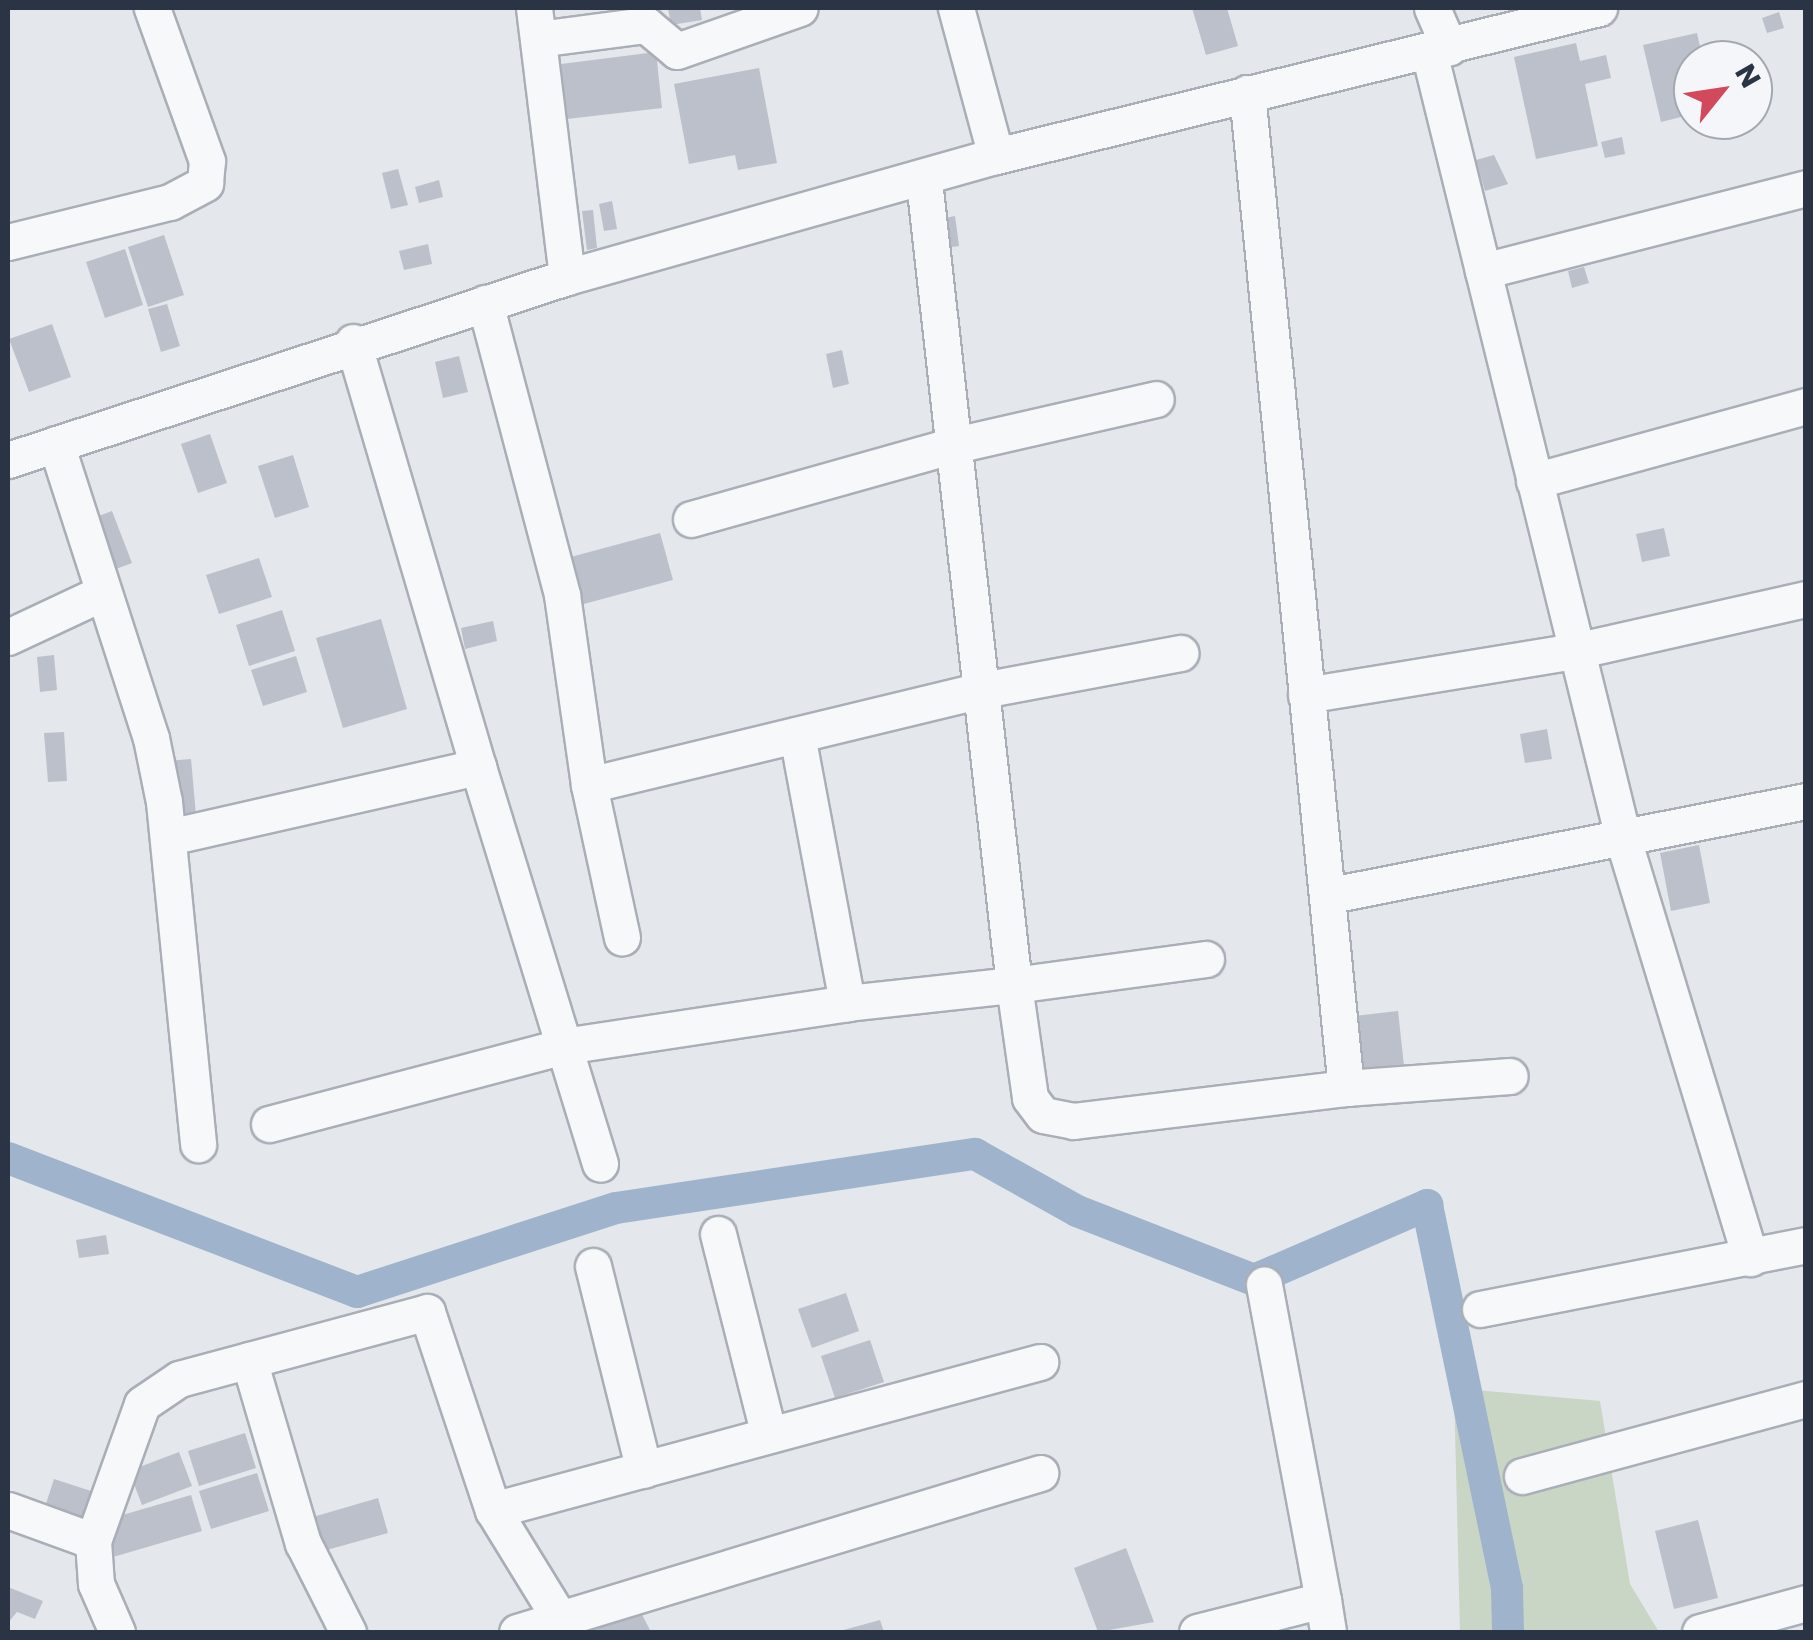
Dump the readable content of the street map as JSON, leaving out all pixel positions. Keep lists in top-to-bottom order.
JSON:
{
  "north": "top right"
}
